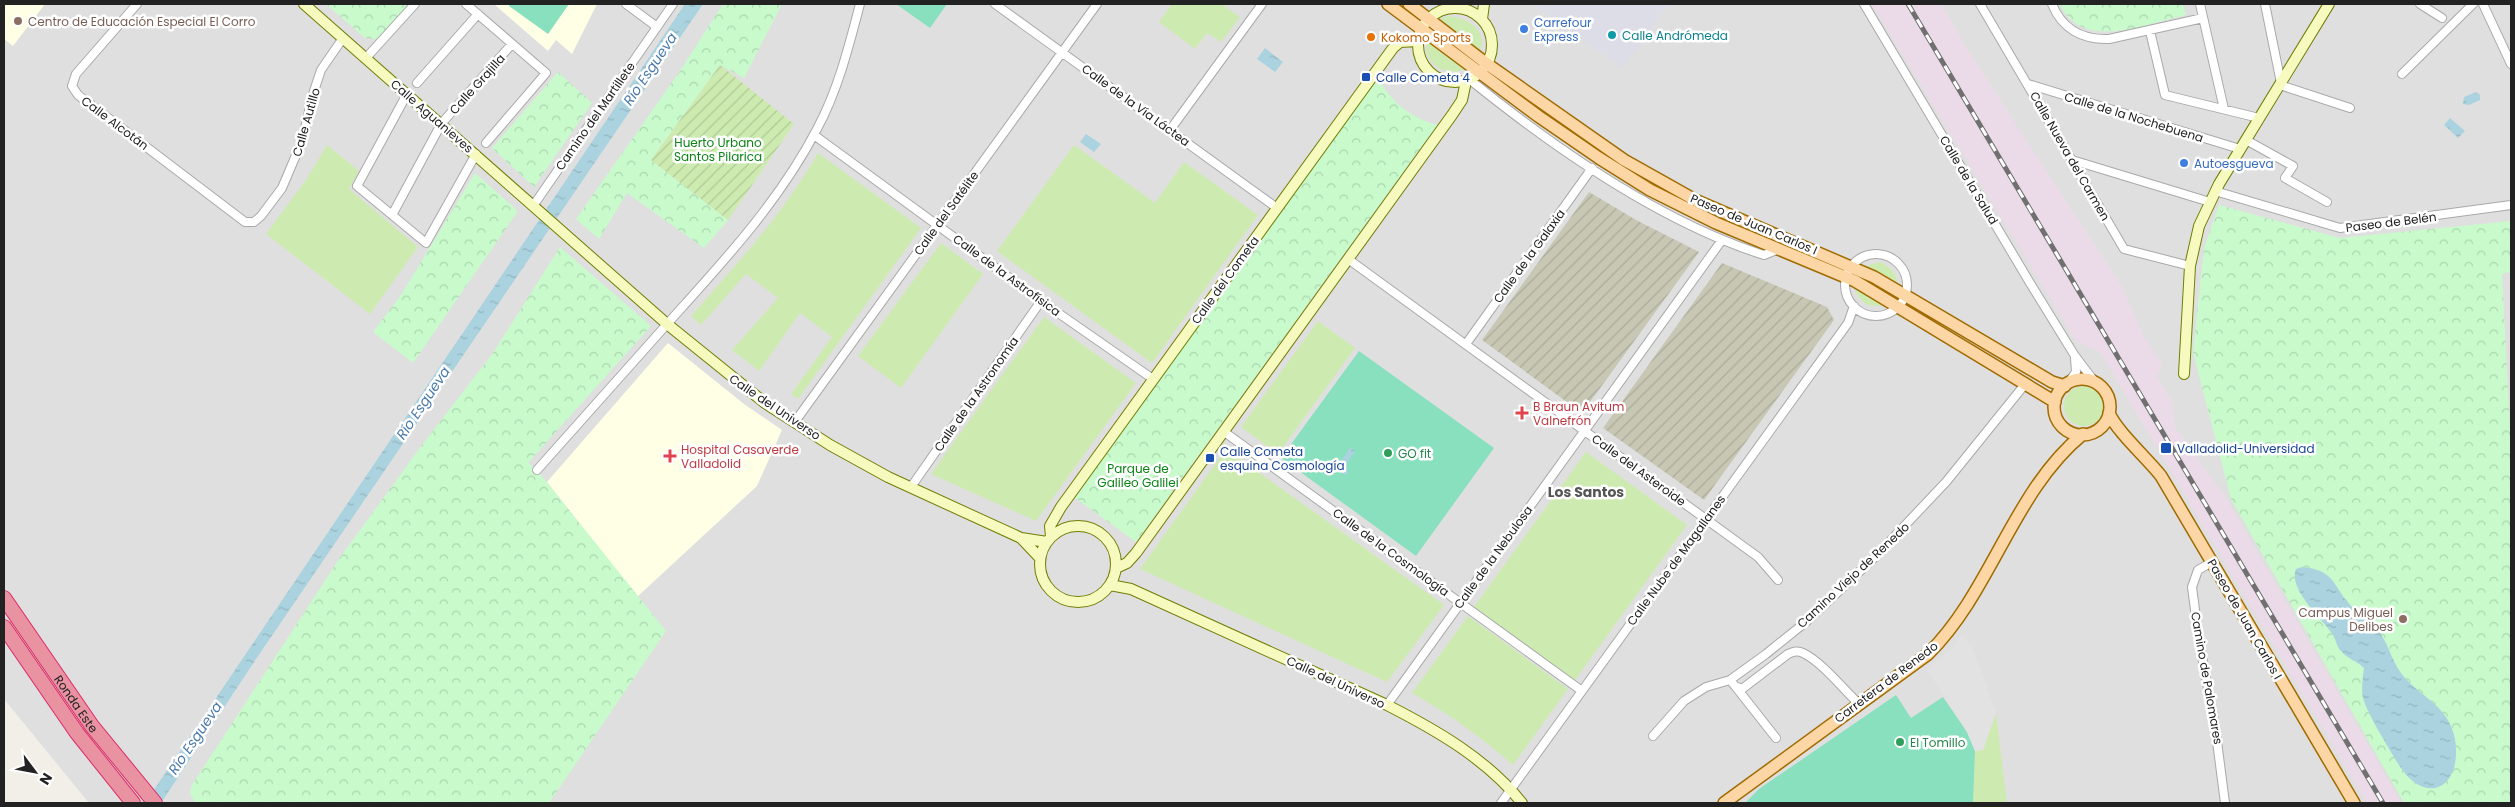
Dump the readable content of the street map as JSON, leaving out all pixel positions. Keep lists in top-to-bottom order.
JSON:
{
  "streets": {
    "highway": ["Ronda Este"],
    "main road": ["Paseo de Juan Carlos I", "Carretera de Renedo"],
    "street": [
      "Calle Grajilla",
      "Calle de la Vía Láctea",
      "Calle Aguanieves",
      "Camino del Martillete",
      "Calle de la Nochebuena",
      "Calle Autillo",
      "Calle Alcotán",
      "Calle Nueva del Carmen",
      "Calle de la Salud",
      "Calle del Satélite",
      "Paseo de Belén",
      "Calle de la Galaxia",
      "Calle de la Astrofísica",
      "Calle del Cometa",
      "Calle de la Astronomía",
      "Calle del Universo",
      "Calle del Asteroide",
      "Calle de la Cosmología",
      "Calle de la Nebulosa",
      "Calle Nube de Magallanes",
      "Camino Viejo de Renedo",
      "Camino de Palomares"
    ]
  },
  "crossings": [
    ["Calle Grajilla", "Calle Aguanieves"],
    ["Calle de la Vía Láctea", "Calle del Satélite"],
    ["Calle de la Vía Láctea", "Calle del Cometa"],
    ["Calle Aguanieves", "Camino del Martillete"],
    ["Calle Aguanieves", "Calle Autillo"],
    ["Calle Aguanieves", "Calle del Universo"],
    ["Calle de la Nochebuena", "Calle Nueva del Carmen"],
    ["Calle Autillo", "Calle Alcotán"],
    ["Calle de la Salud", "Paseo de Juan Carlos I"],
    ["Calle de la Salud", "Carretera de Renedo"],
    ["Calle del Satélite", "Calle de la Astrofísica"],
    ["Calle del Satélite", "Calle del Universo"],
    ["Paseo de Juan Carlos I", "Calle de la Galaxia"],
    ["Paseo de Juan Carlos I", "Calle de la Nebulosa"],
    ["Paseo de Juan Carlos I", "Camino Viejo de Renedo"],
    ["Paseo de Juan Carlos I", "Camino de Palomares"],
    ["Paseo de Juan Carlos I", "Carretera de Renedo"],
    ["Calle de la Galaxia", "Calle del Asteroide"],
    ["Calle de la Astrofísica", "Calle del Cometa"],
    ["Calle de la Astrofísica", "Calle de la Astronomía"],
    ["Calle del Cometa", "Calle del Universo"],
    ["Calle de la Astronomía", "Calle del Universo"],
    ["Calle del Universo", "Calle de la Nebulosa"],
    ["Calle del Universo", "Calle Nube de Magallanes"],
    ["Calle del Asteroide", "Calle de la Nebulosa"],
    ["Calle del Asteroide", "Calle Nube de Magallanes"],
    ["Calle de la Cosmología", "Calle de la Nebulosa"],
    ["Calle de la Cosmología", "Calle Nube de Magallanes"]
  ],
  "districts": ["Los Santos"],
  "water": ["Río Esgueva"],
  "parks": ["Huerto Urbano Santos Pilarica", "Parque de Galileo Galilei"],
  "places": {
    "other": [
      "Centro de Educación Especial El Corro",
      "Carrefour Express",
      "Calle Andrómeda",
      "Kokomo Sports",
      "Autoesgueva",
      "GO fit",
      "Campus Miguel Delibes",
      "El Tomillo"
    ],
    "transit": ["Calle Cometa 4", "Valladolid-Universidad", "Calle Cometa esquina Cosmología"],
    "health": ["B Braun Avitum Valnefrón", "Hospital Casaverde Valladolid"]
  },
  "north": "bottom right"
}
